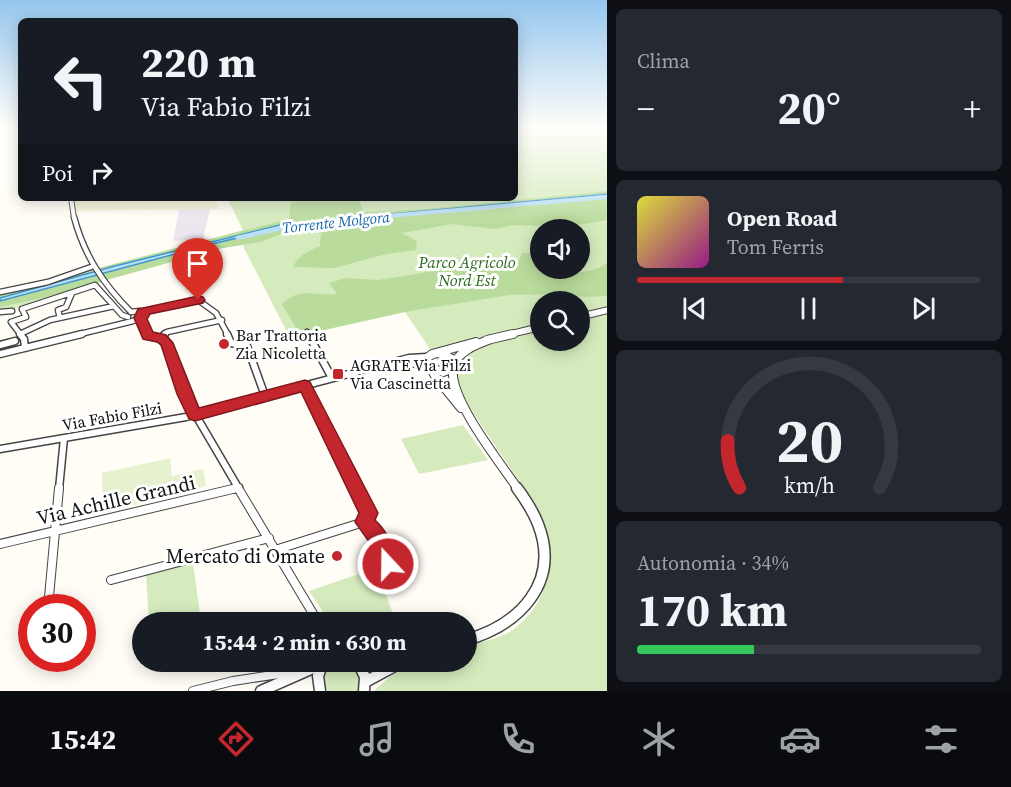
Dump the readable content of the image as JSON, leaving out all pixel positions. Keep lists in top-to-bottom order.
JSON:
{
  "streets": {
    "street": ["Via Fabio Filzi", "Via Achille Grandi"]
  },
  "water": ["Torrente Molgora"],
  "parks": ["Parco Agricolo Nord Est"],
  "places": {
    "other": ["Bar Trattoria Zia Nicoletta", "Mercato di Omate"],
    "transit": ["AGRATE Via Filzi Via Cascinetta"]
  },
  "page": {
    "tile": [
      "Clima",
      ["Autonomia · 34%", "170 km"]
    ],
    "turn": ["220 m", "Via Fabio Filzi"],
    "heat": ["−", "20°", "+"],
    "then": "Poi",
    "song": ["Open Road", "Tom Ferris"],
    "limit": "30",
    "trip": "15:44 · 2 min · 630 m",
    "tabs": "15:42",
    "gauge": ["20", "km/h"]
  }
}
